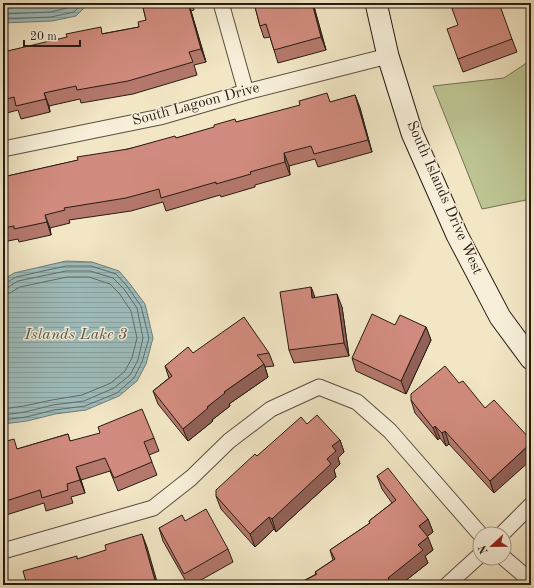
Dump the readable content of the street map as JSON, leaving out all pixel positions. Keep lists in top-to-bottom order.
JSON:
{
  "streets": {
    "street": ["South Lagoon Drive", "South Islands Drive West"]
  },
  "crossings": [
    ["South Lagoon Drive", "South Islands Drive West"]
  ],
  "water": ["Islands Lake 3"],
  "scale_bar": "20 m",
  "north": "left"
}
